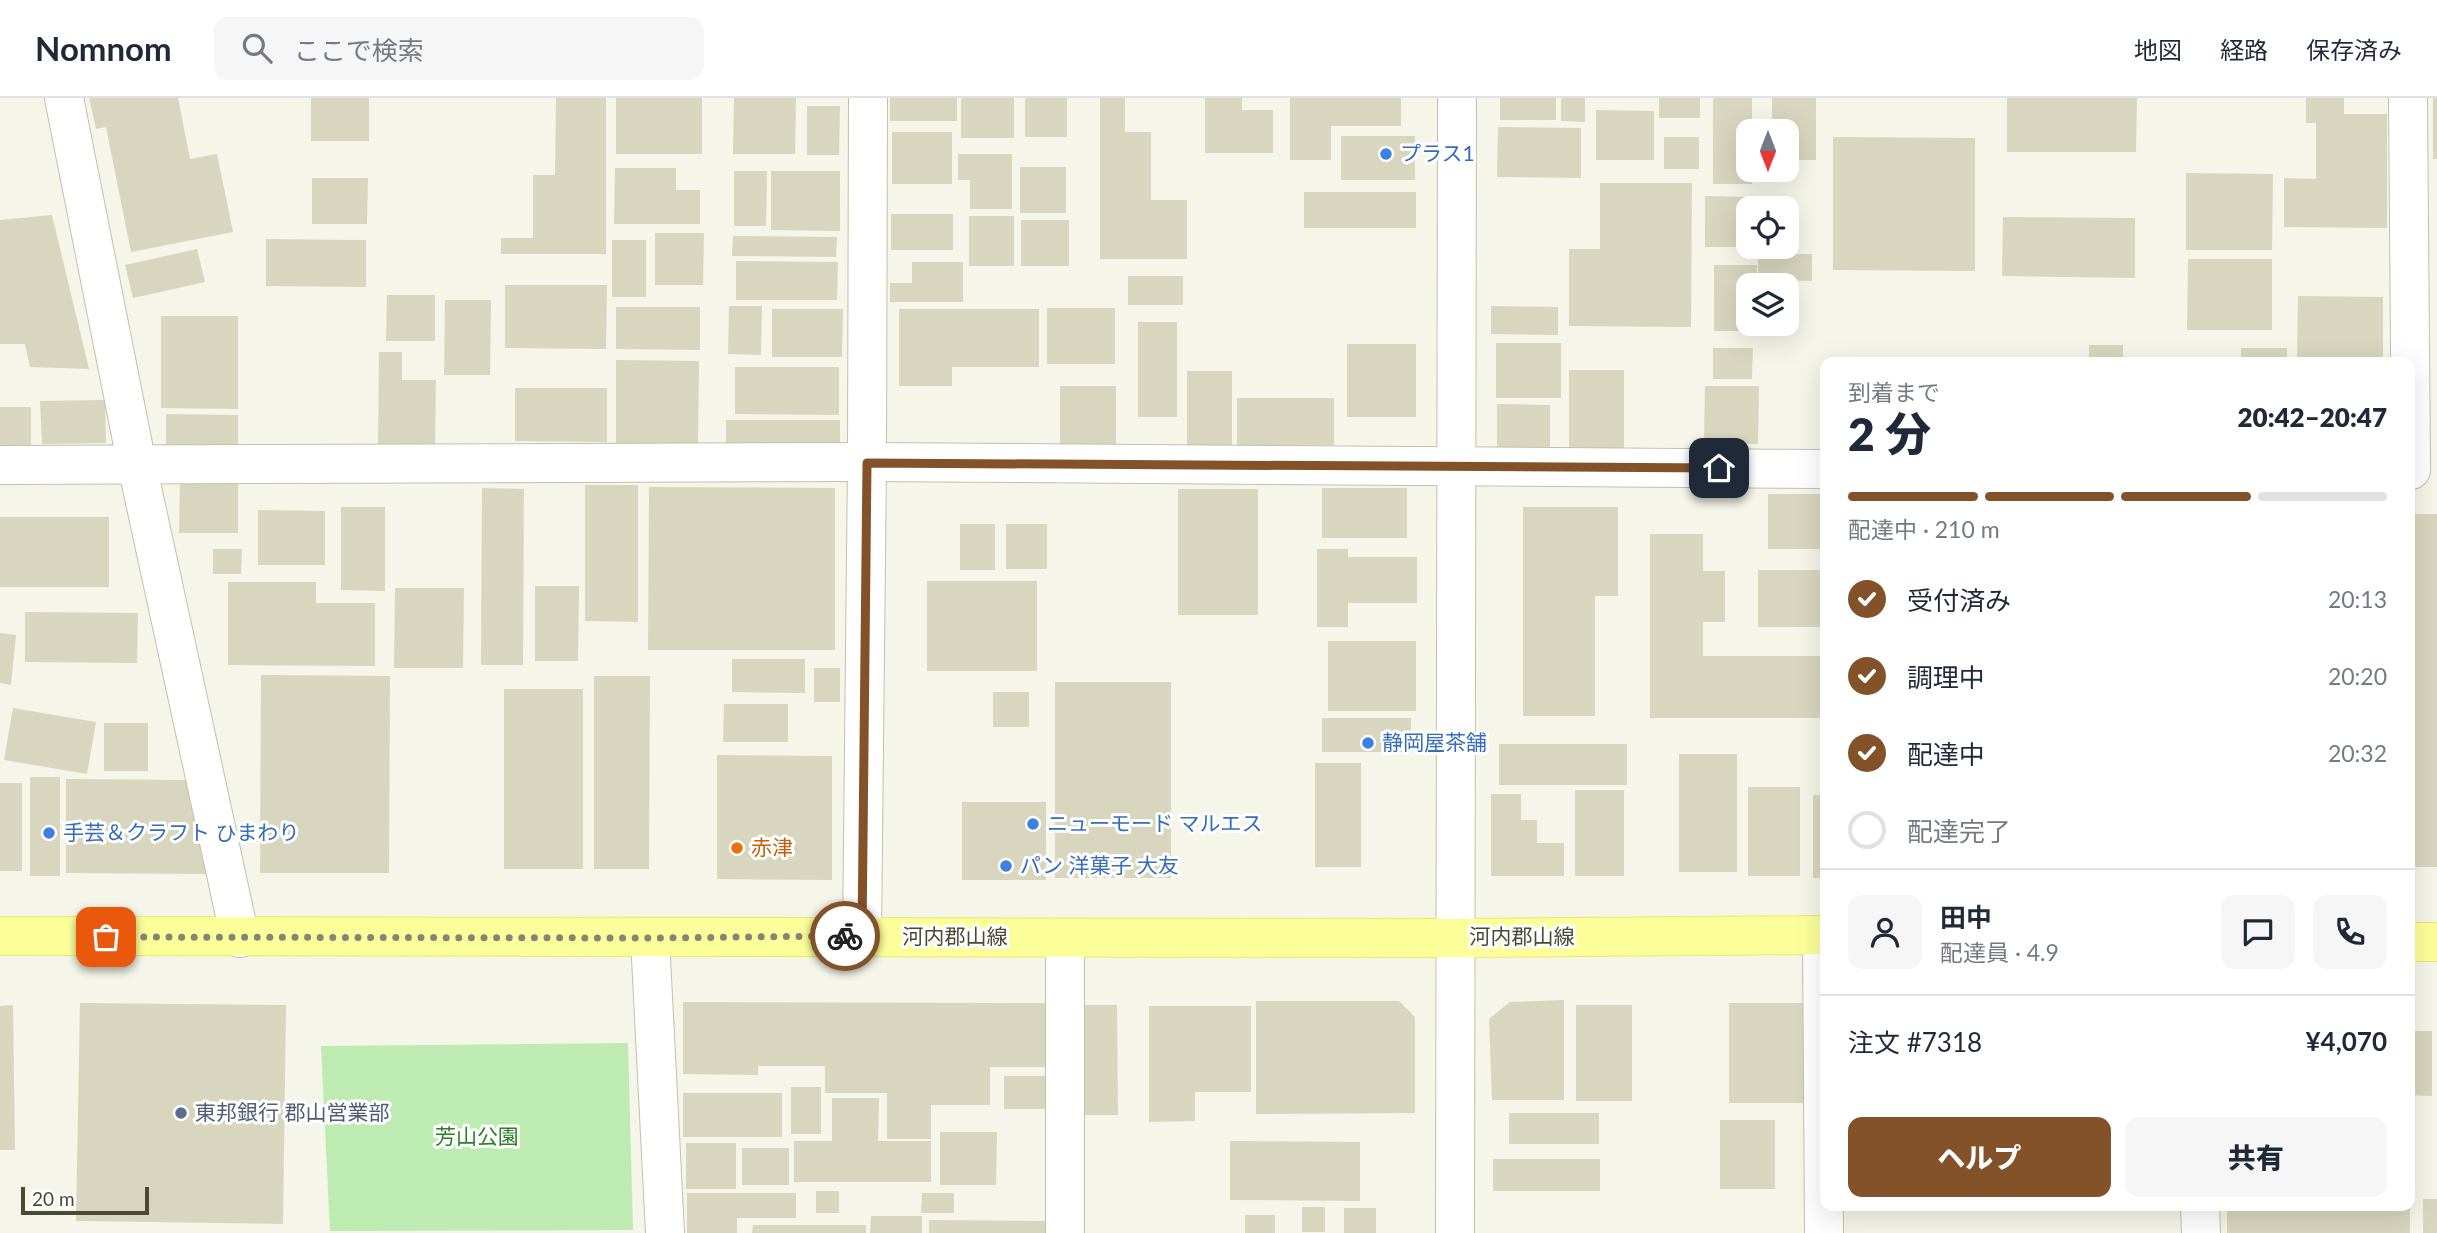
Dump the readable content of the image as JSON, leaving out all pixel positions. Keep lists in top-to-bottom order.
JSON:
{
  "streets": {
    "main road": ["河内郡山線"]
  },
  "parks": ["芳山公園"],
  "places": [
    "プラス1",
    "静岡屋茶舗",
    "ニューモード マルエス",
    "手芸＆クラフト ひまわり",
    "赤津",
    "パン 洋菓子 大友",
    "東邦銀行 郡山営業部"
  ],
  "scale_bar": "20 m",
  "north": "bottom",
  "page": {
    "header": "Nomnom",
    "search": "ここで検索",
    "nav": ["地図", "経路", "保存済み"],
    "heading": ["2 分", "到着まで", "20:42–20:47"],
    "panel": [
      "田中",
      "配達員 · 4.9",
      "注文 #7318",
      "¥4,070"
    ],
    "bar": "配達中 · 210 m",
    "list": [
      ["受付済み", "20:13"],
      ["調理中", "20:20"],
      ["配達中", "20:32"],
      "配達完了"
    ],
    "buttons": ["ヘルプ", "共有"],
    "scale": "20 m"
  }
}
